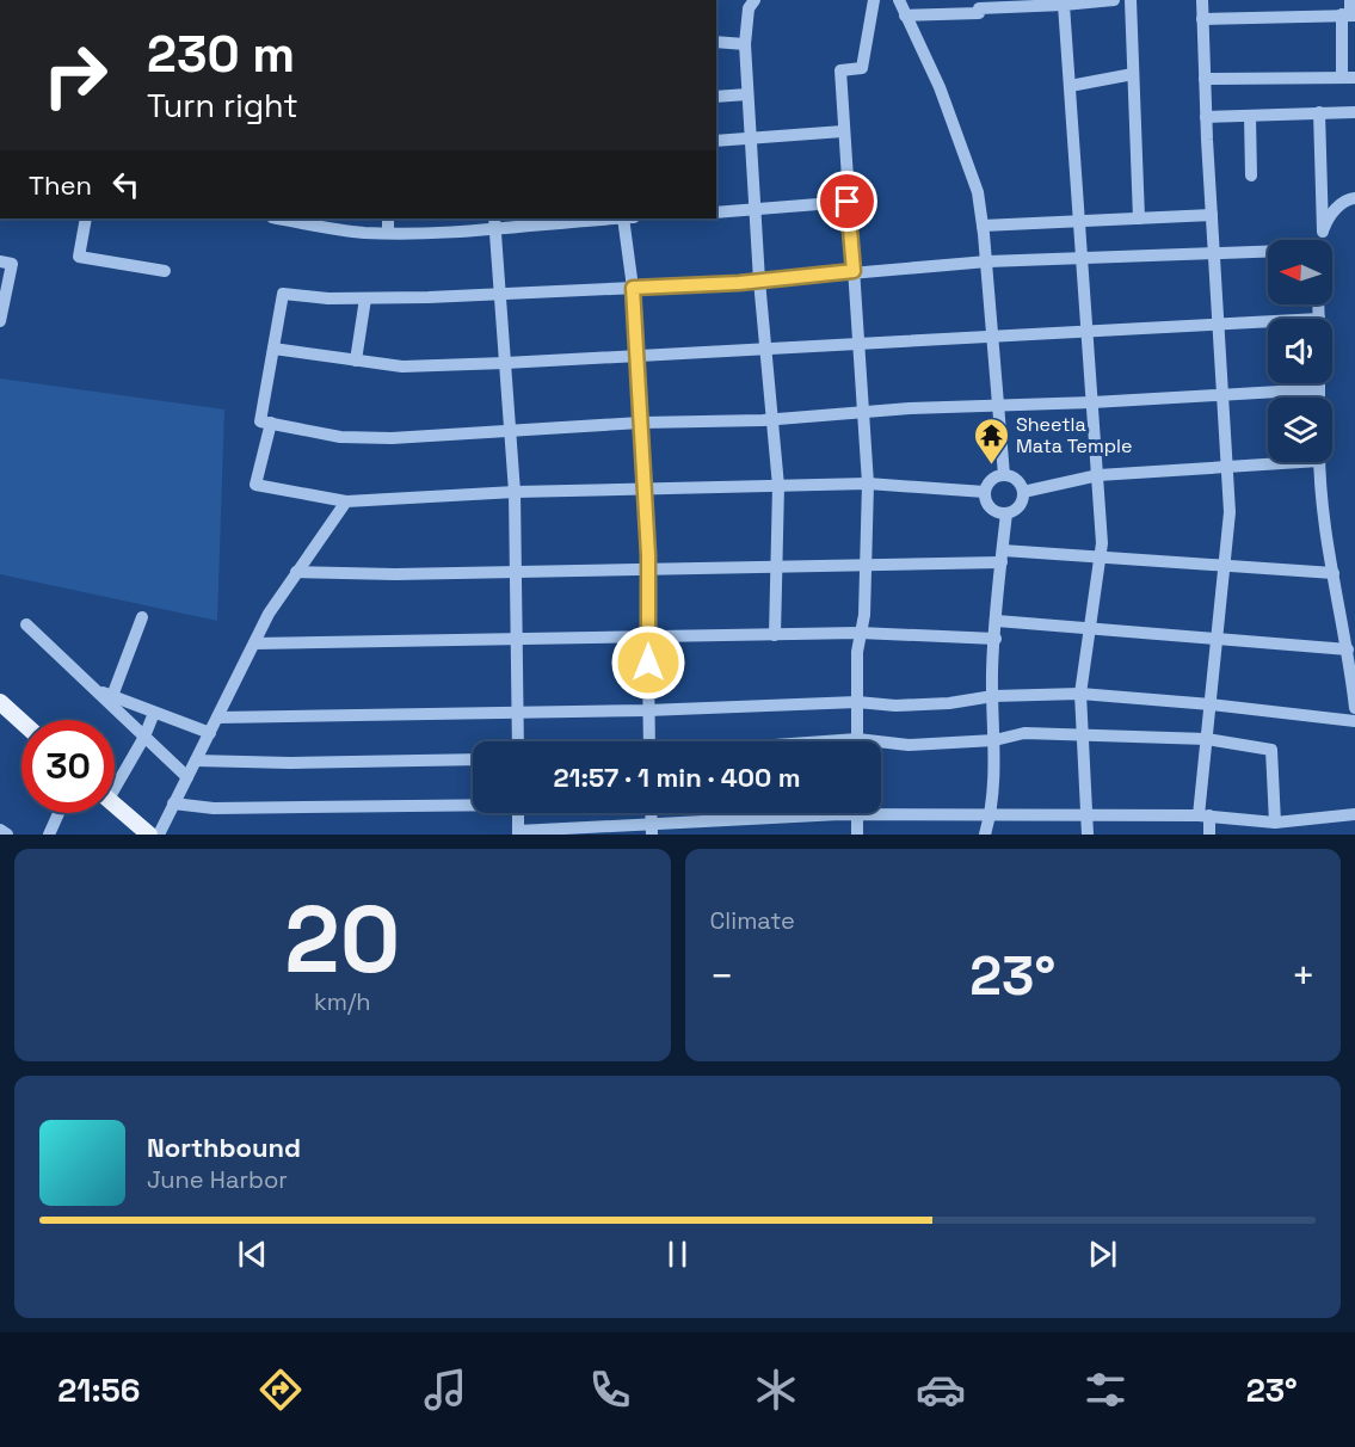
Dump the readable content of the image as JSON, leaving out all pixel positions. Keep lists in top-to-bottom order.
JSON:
{
  "places": {
    "temple": ["Sheetla Mata Temple"]
  },
  "north": "left",
  "page": {
    "turn": ["230 m", "Turn right"],
    "then": "Then",
    "limit": "30",
    "trip": "21:57 · 1 min · 400 m",
    "tile": [
      ["20", "km/h"],
      "Climate"
    ],
    "heat": ["−", "23°", "+"],
    "song": ["Northbound", "June Harbor"],
    "tabs": ["21:56", "23°"]
  }
}
